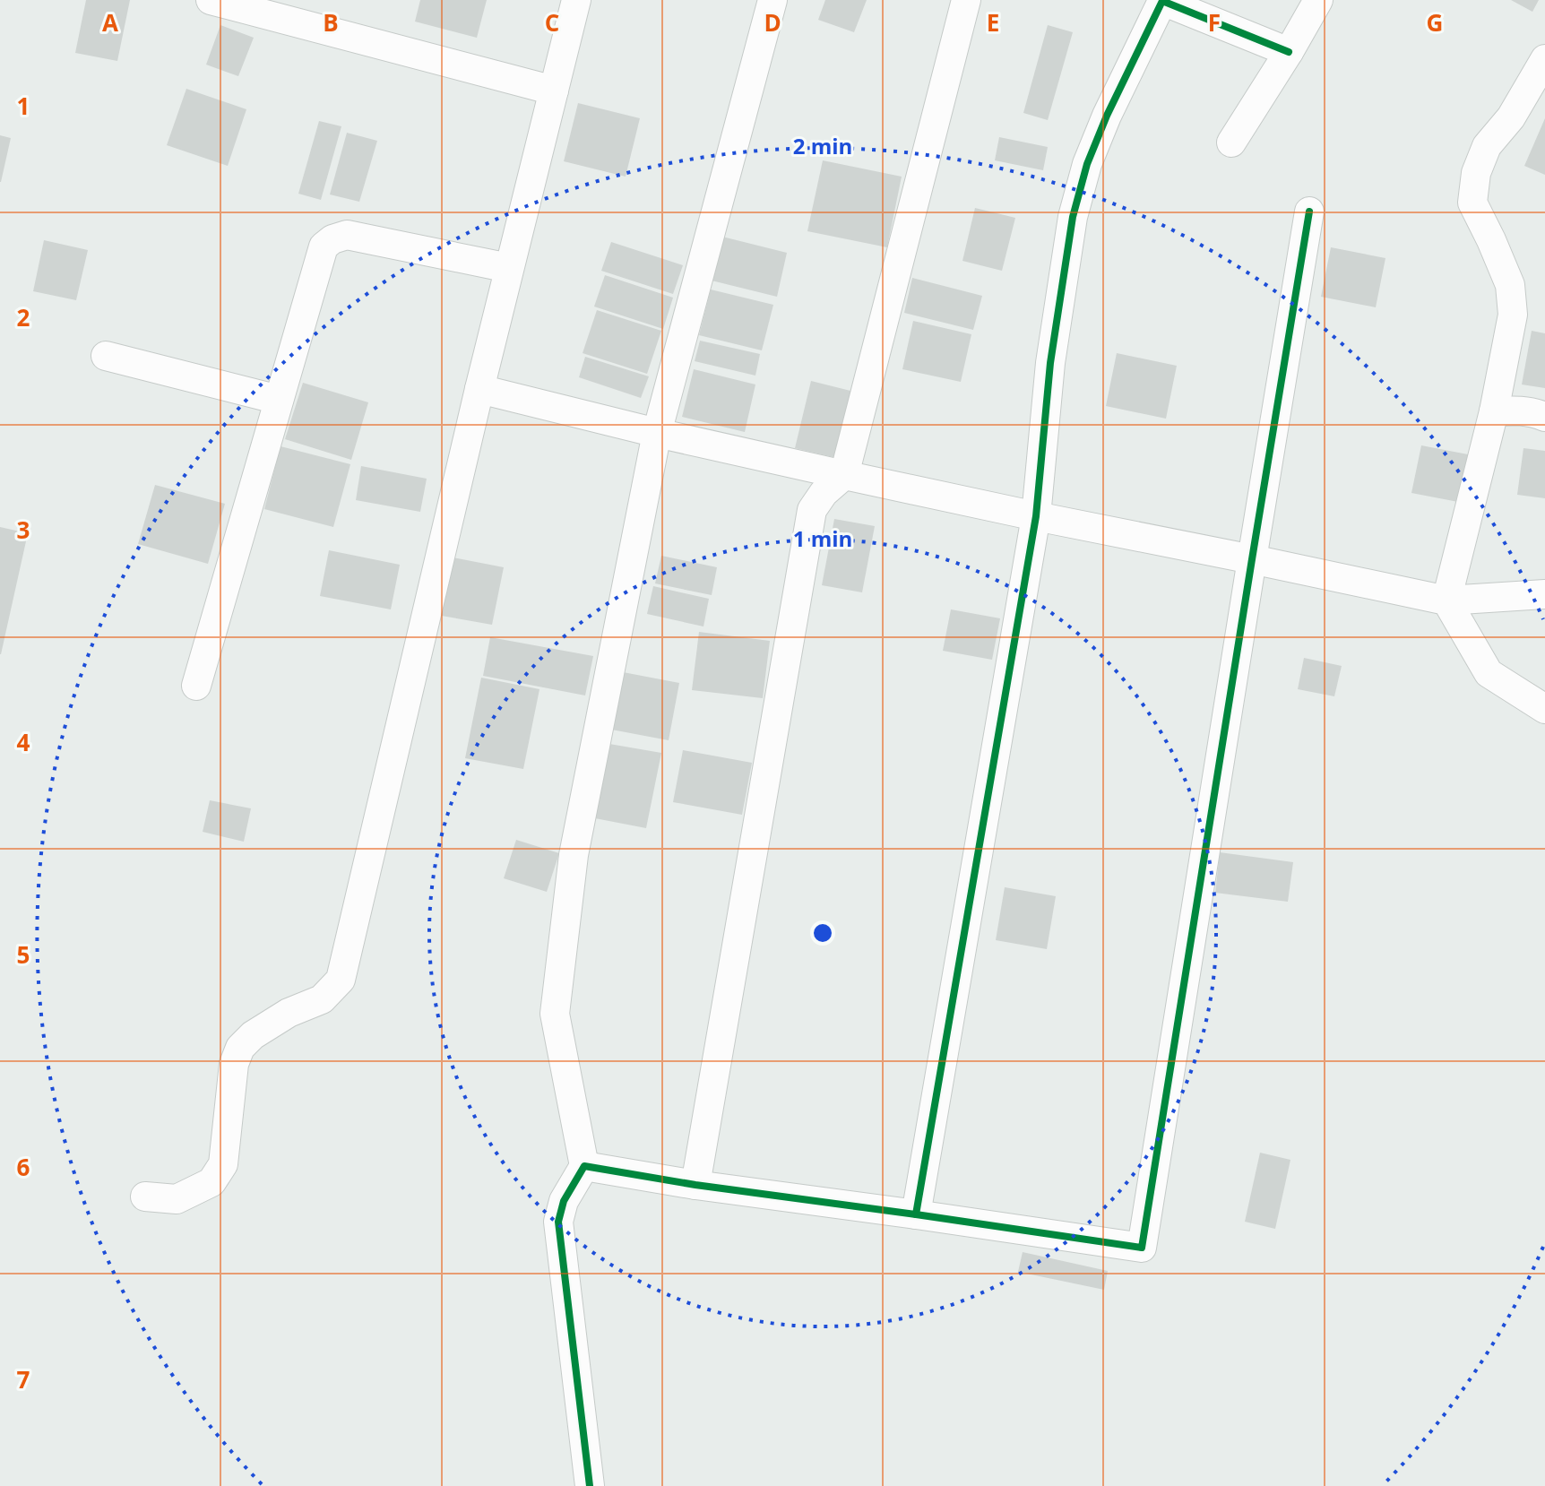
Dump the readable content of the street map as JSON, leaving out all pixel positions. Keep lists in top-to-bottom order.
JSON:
{
  "grid": {
    "columns": [
      "A",
      "B",
      "C",
      "D",
      "E",
      "F",
      "G"
    ],
    "rows": [
      "1",
      "2",
      "3",
      "4",
      "5",
      "6",
      "7"
    ]
  },
  "rings": ["2 min", "1 min"]
}
